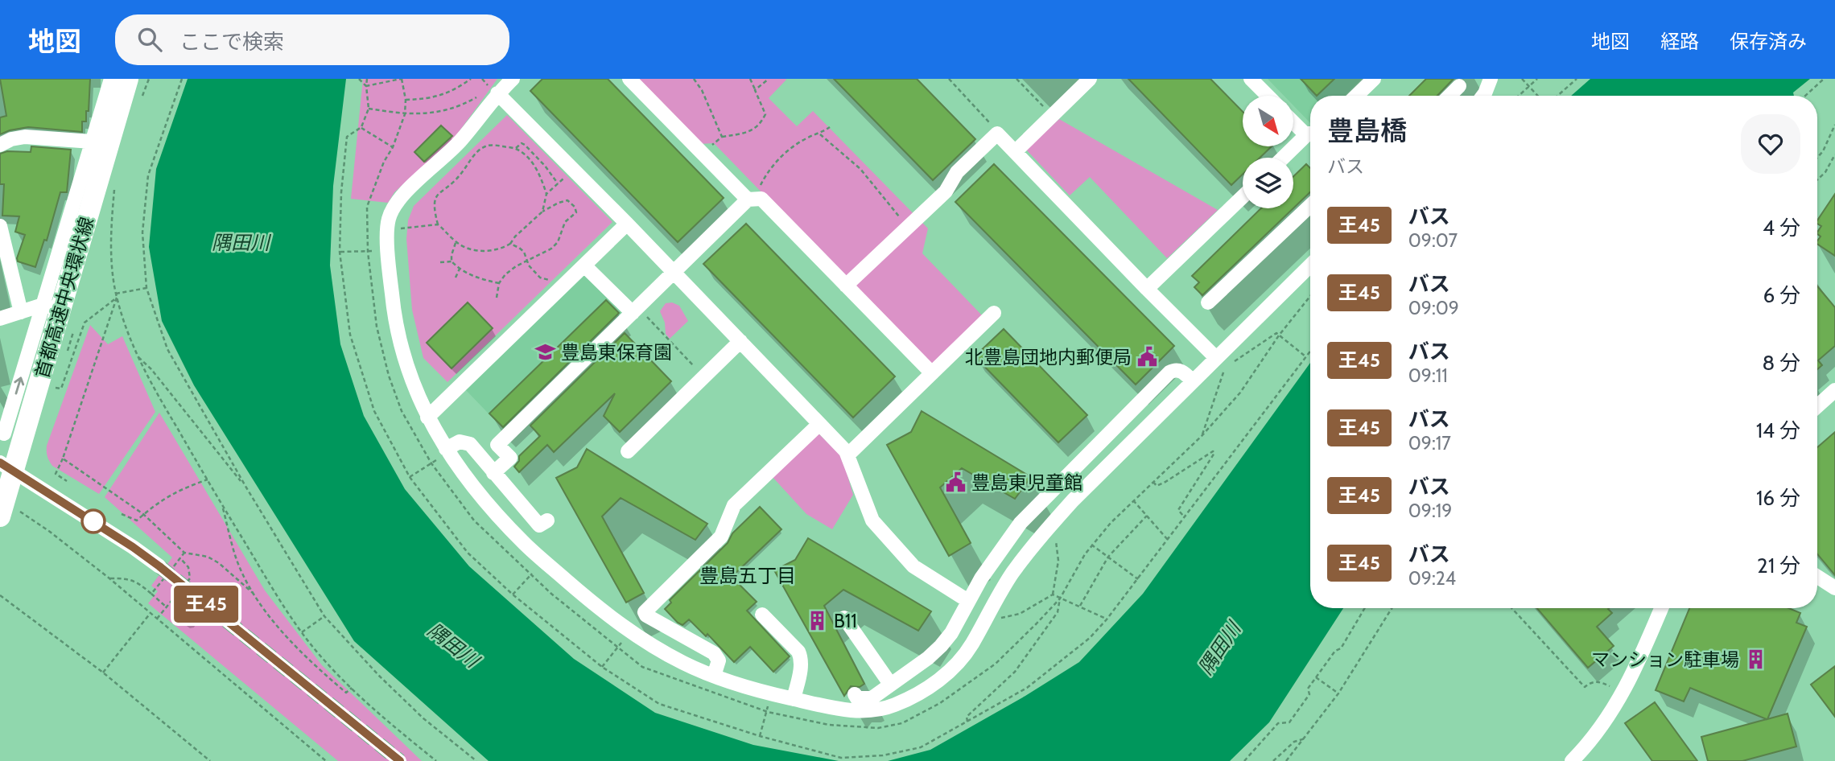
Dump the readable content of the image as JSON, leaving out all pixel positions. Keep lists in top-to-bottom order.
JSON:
{
  "streets": {
    "highway": ["首都高速中央環状線"]
  },
  "districts": ["豊島五丁目"],
  "water": ["隅田川"],
  "places": {
    "school or university": ["豊島東保育園"],
    "public building": ["北豊島団地内郵便局", "豊島東児童館"],
    "building": ["B11", "マンション駐車場"]
  },
  "lines": ["bus line 王45"],
  "north": "bottom right",
  "page": {
    "header": "地図",
    "search": "ここで検索",
    "nav": ["地図", "経路", "保存済み"],
    "on_map": "王45",
    "heading": ["豊島橋", "バス"],
    "list": [
      {
        "mark": "王45",
        "name": "バス",
        "note": "09:07",
        "value": "4 分"
      },
      {
        "mark": "王45",
        "name": "バス",
        "note": "09:09",
        "value": "6 分"
      },
      {
        "mark": "王45",
        "name": "バス",
        "note": "09:11",
        "value": "8 分"
      },
      {
        "mark": "王45",
        "name": "バス",
        "note": "09:17",
        "value": "14 分"
      },
      {
        "mark": "王45",
        "name": "バス",
        "note": "09:19",
        "value": "16 分"
      },
      {
        "mark": "王45",
        "name": "バス",
        "note": "09:24",
        "value": "21 分"
      }
    ]
  }
}
